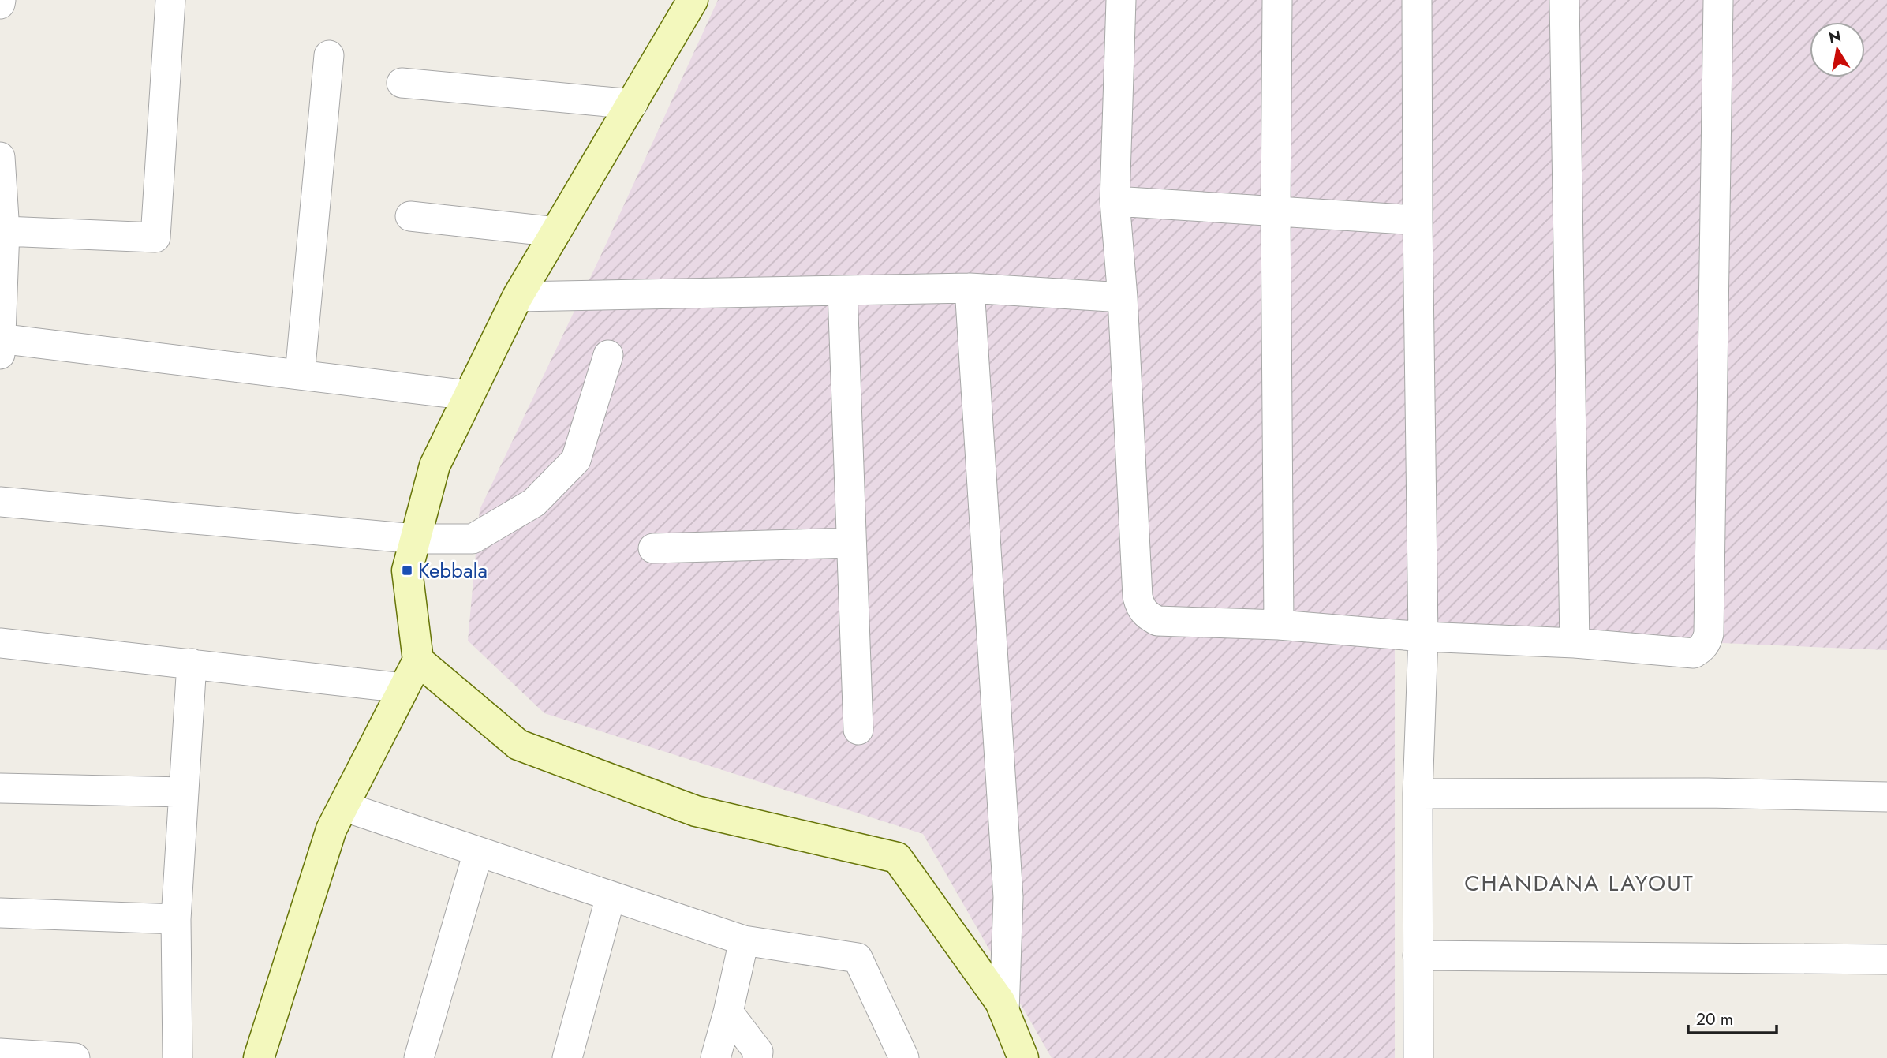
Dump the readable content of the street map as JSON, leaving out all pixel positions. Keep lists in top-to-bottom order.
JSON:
{
  "districts": ["CHANDANA LAYOUT"],
  "places": {
    "transit": ["Kebbala"]
  },
  "scale_bar": "20 m",
  "north": "top"
}
